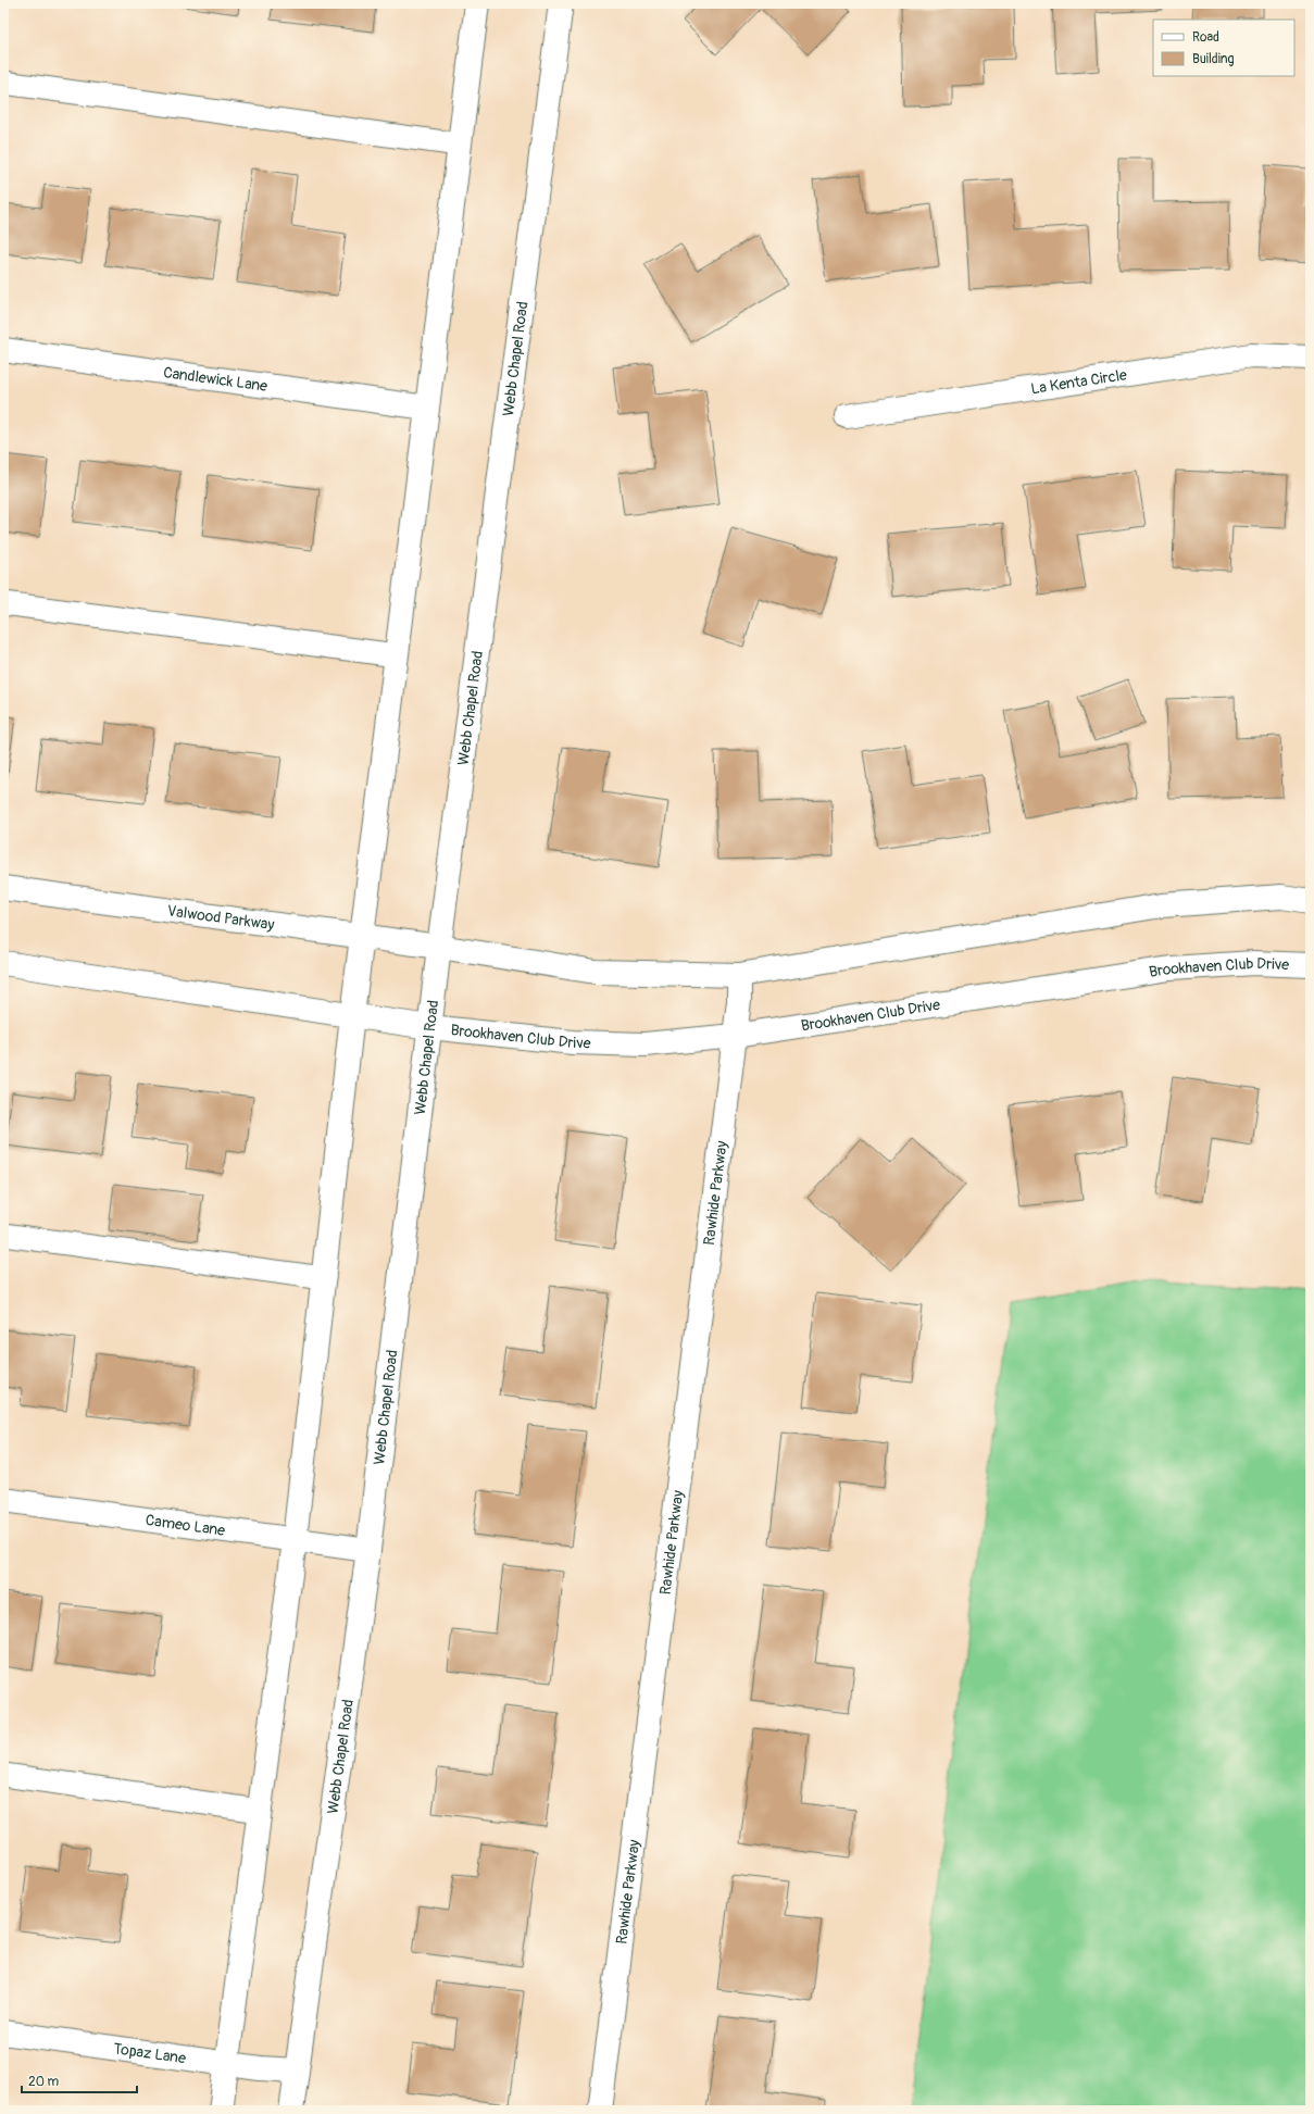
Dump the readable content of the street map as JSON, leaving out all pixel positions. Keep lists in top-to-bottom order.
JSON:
{
  "streets": {
    "main road": [
      "Webb Chapel Road",
      "Candlewick Lane",
      "La Kenta Circle",
      "Valwood Parkway",
      "Brookhaven Club Drive",
      "Rawhide Parkway",
      "Cameo Lane",
      "Topaz Lane"
    ]
  },
  "crossings": [
    ["Webb Chapel Road", "Valwood Parkway"],
    ["Webb Chapel Road", "Brookhaven Club Drive"],
    ["Webb Chapel Road", "Cameo Lane"],
    ["Webb Chapel Road", "Topaz Lane"],
    ["Brookhaven Club Drive", "Rawhide Parkway"]
  ],
  "legend": ["Road", "Building"],
  "scale_bar": "20 m"
}
